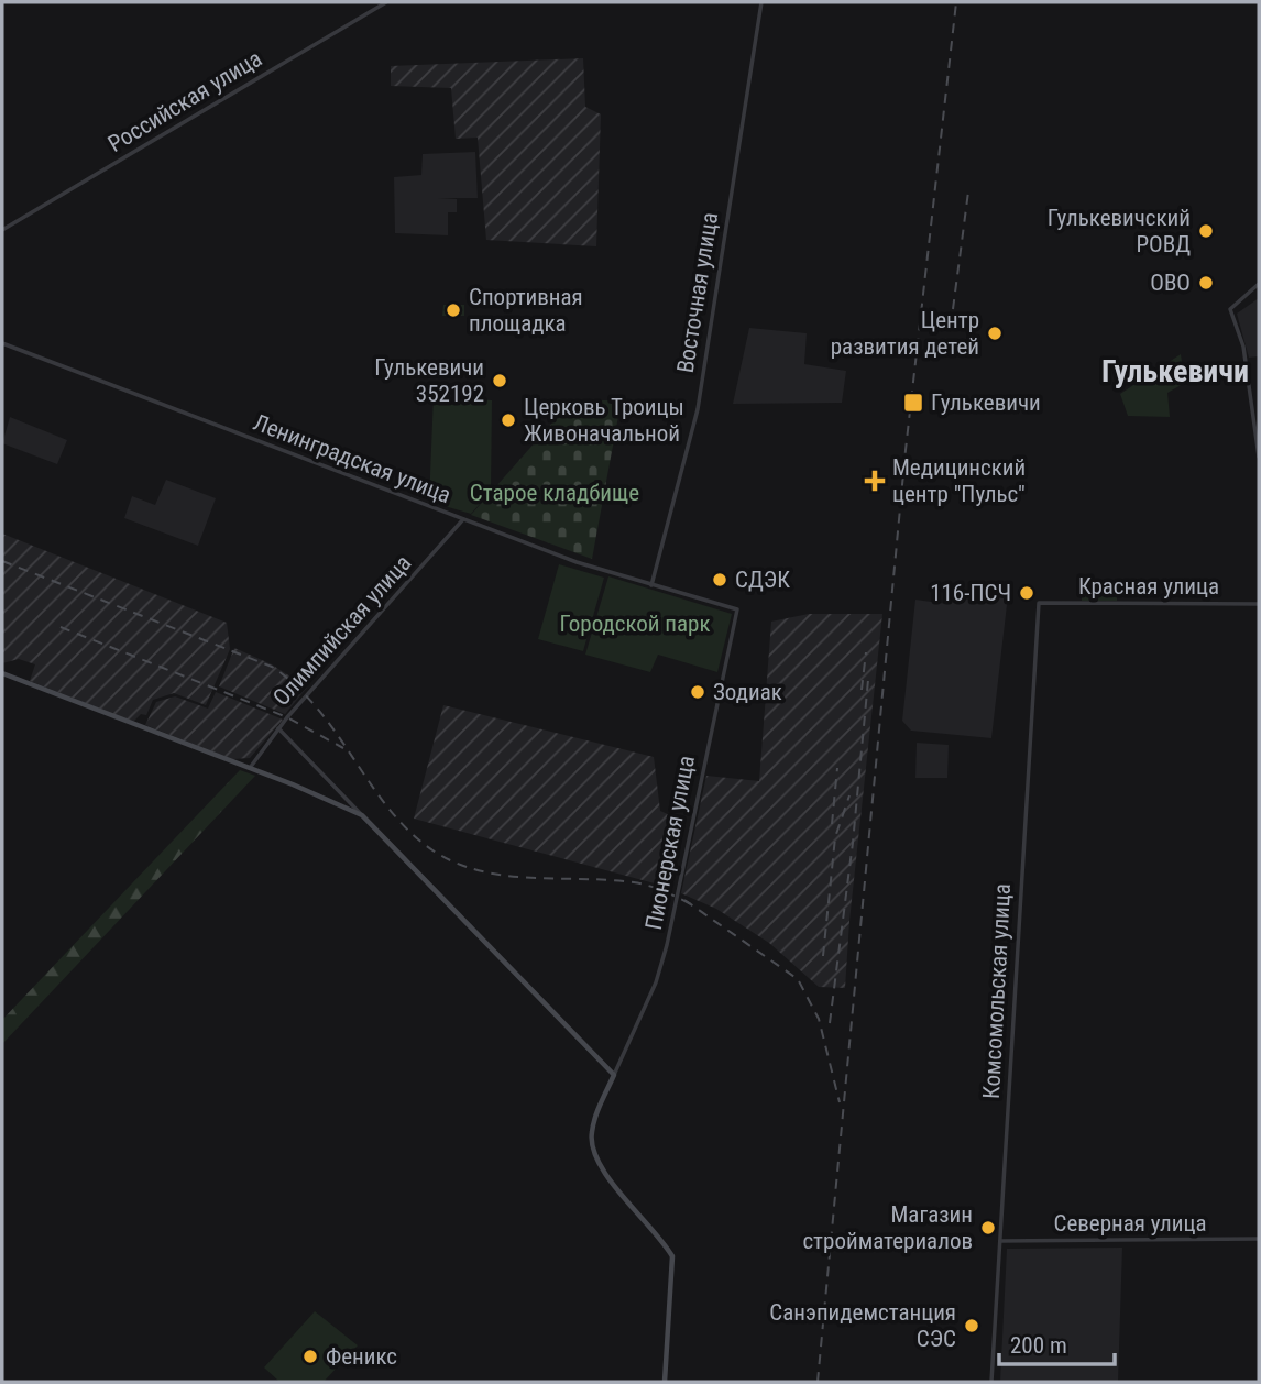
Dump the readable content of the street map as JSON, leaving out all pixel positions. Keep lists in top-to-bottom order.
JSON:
{
  "streets": {
    "street": [
      "Российская улица",
      "Восточная улица",
      "Ленинградская улица",
      "Красная улица",
      "Олимпийская улица",
      "Пионерская улица",
      "Комсомольская улица",
      "Северная улица"
    ]
  },
  "crossings": [
    ["Восточная улица", "Ленинградская улица"],
    ["Ленинградская улица", "Олимпийская улица"],
    ["Ленинградская улица", "Пионерская улица"],
    ["Красная улица", "Комсомольская улица"],
    ["Комсомольская улица", "Северная улица"]
  ],
  "districts": ["Гулькевичи"],
  "parks": ["Старое кладбище", "Городской парк"],
  "places": {
    "other": [
      "Гулькевичский РОВД",
      "ОВО",
      "Спортивная площадка",
      "Центр развития детей",
      "Гулькевичи 352192",
      "Церковь Троицы Живоначальной",
      "СДЭК",
      "116-ПСЧ",
      "Зодиак",
      "Магазин стройматериалов",
      "Санэпидемстанция СЭС",
      "Феникс"
    ],
    "transit": ["Гулькевичи"],
    "health": ["Медицинский центр \"Пульс\""]
  },
  "scale_bar": "200 m"
}
